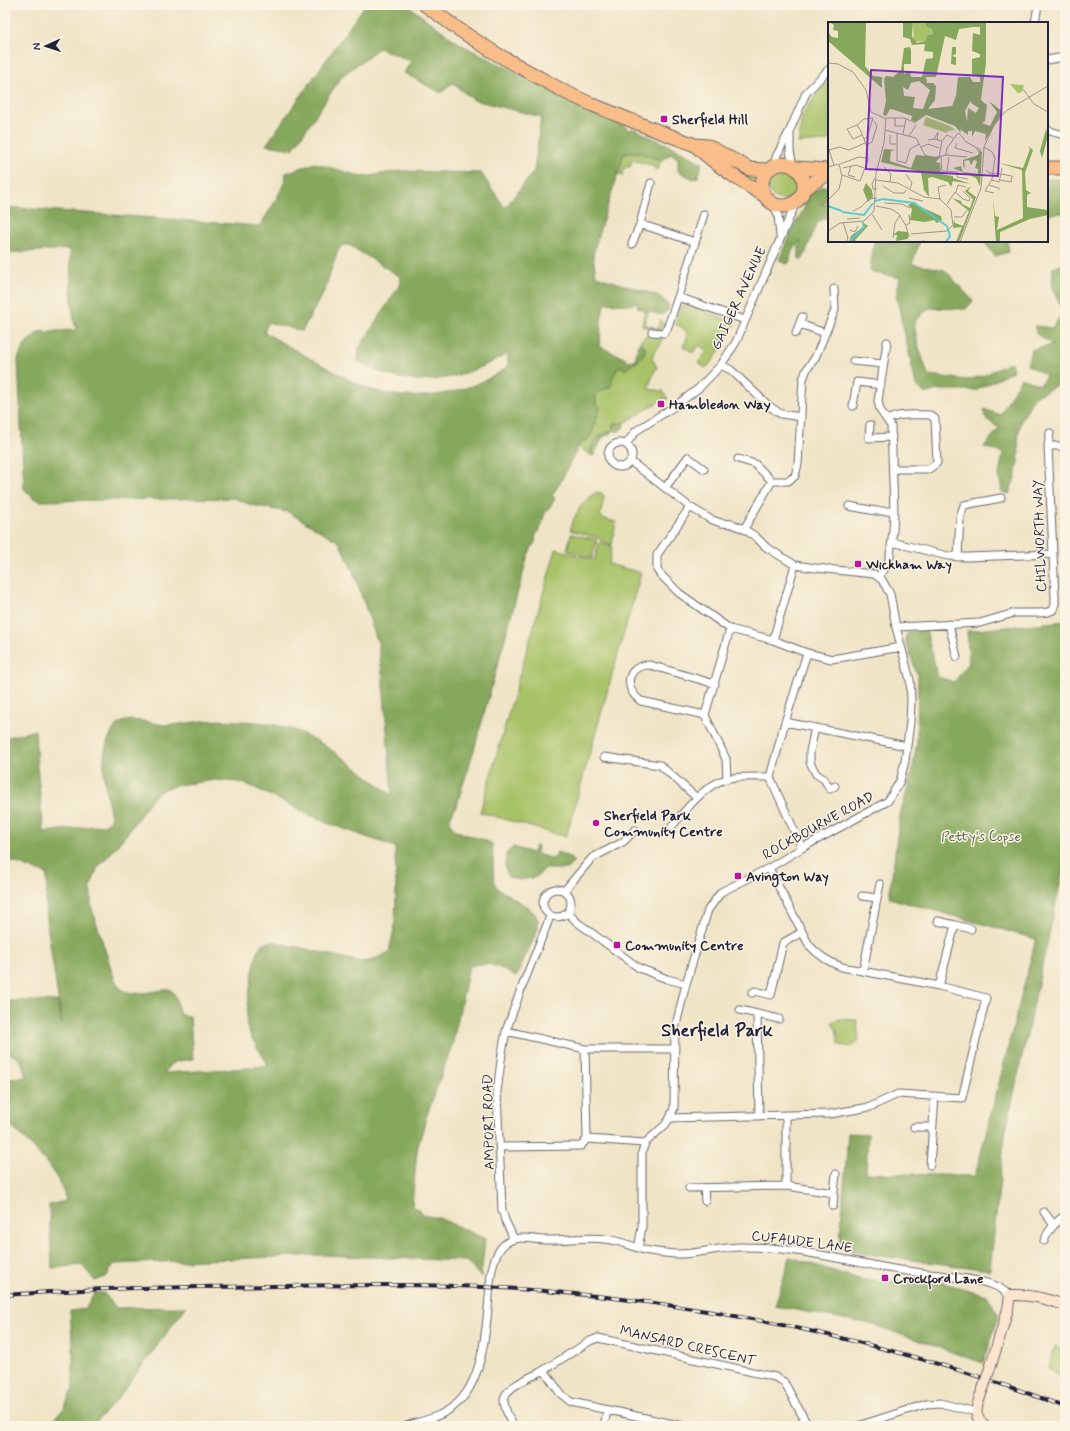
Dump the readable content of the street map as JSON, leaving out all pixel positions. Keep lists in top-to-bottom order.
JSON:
{
  "streets": {
    "street": [
      "GAIGER AVENUE",
      "CHILWORTH WAY",
      "ROCKBOURNE ROAD",
      "AMPORT ROAD",
      "CUFAUDE LANE",
      "MANSARD CRESCENT"
    ]
  },
  "crossings": [
    ["CHILWORTH WAY", "ROCKBOURNE ROAD"],
    ["AMPORT ROAD", "CUFAUDE LANE"]
  ],
  "districts": ["Sherfield Park"],
  "parks": ["Petty's Copse"],
  "places": {
    "transit": [
      "Sherfield Hill",
      "Hambledon Way",
      "Wickham Way",
      "Avington Way",
      "Community Centre",
      "Crockford Lane"
    ],
    "other": ["Sherfield Park Community Centre"]
  },
  "north": "left"
}
